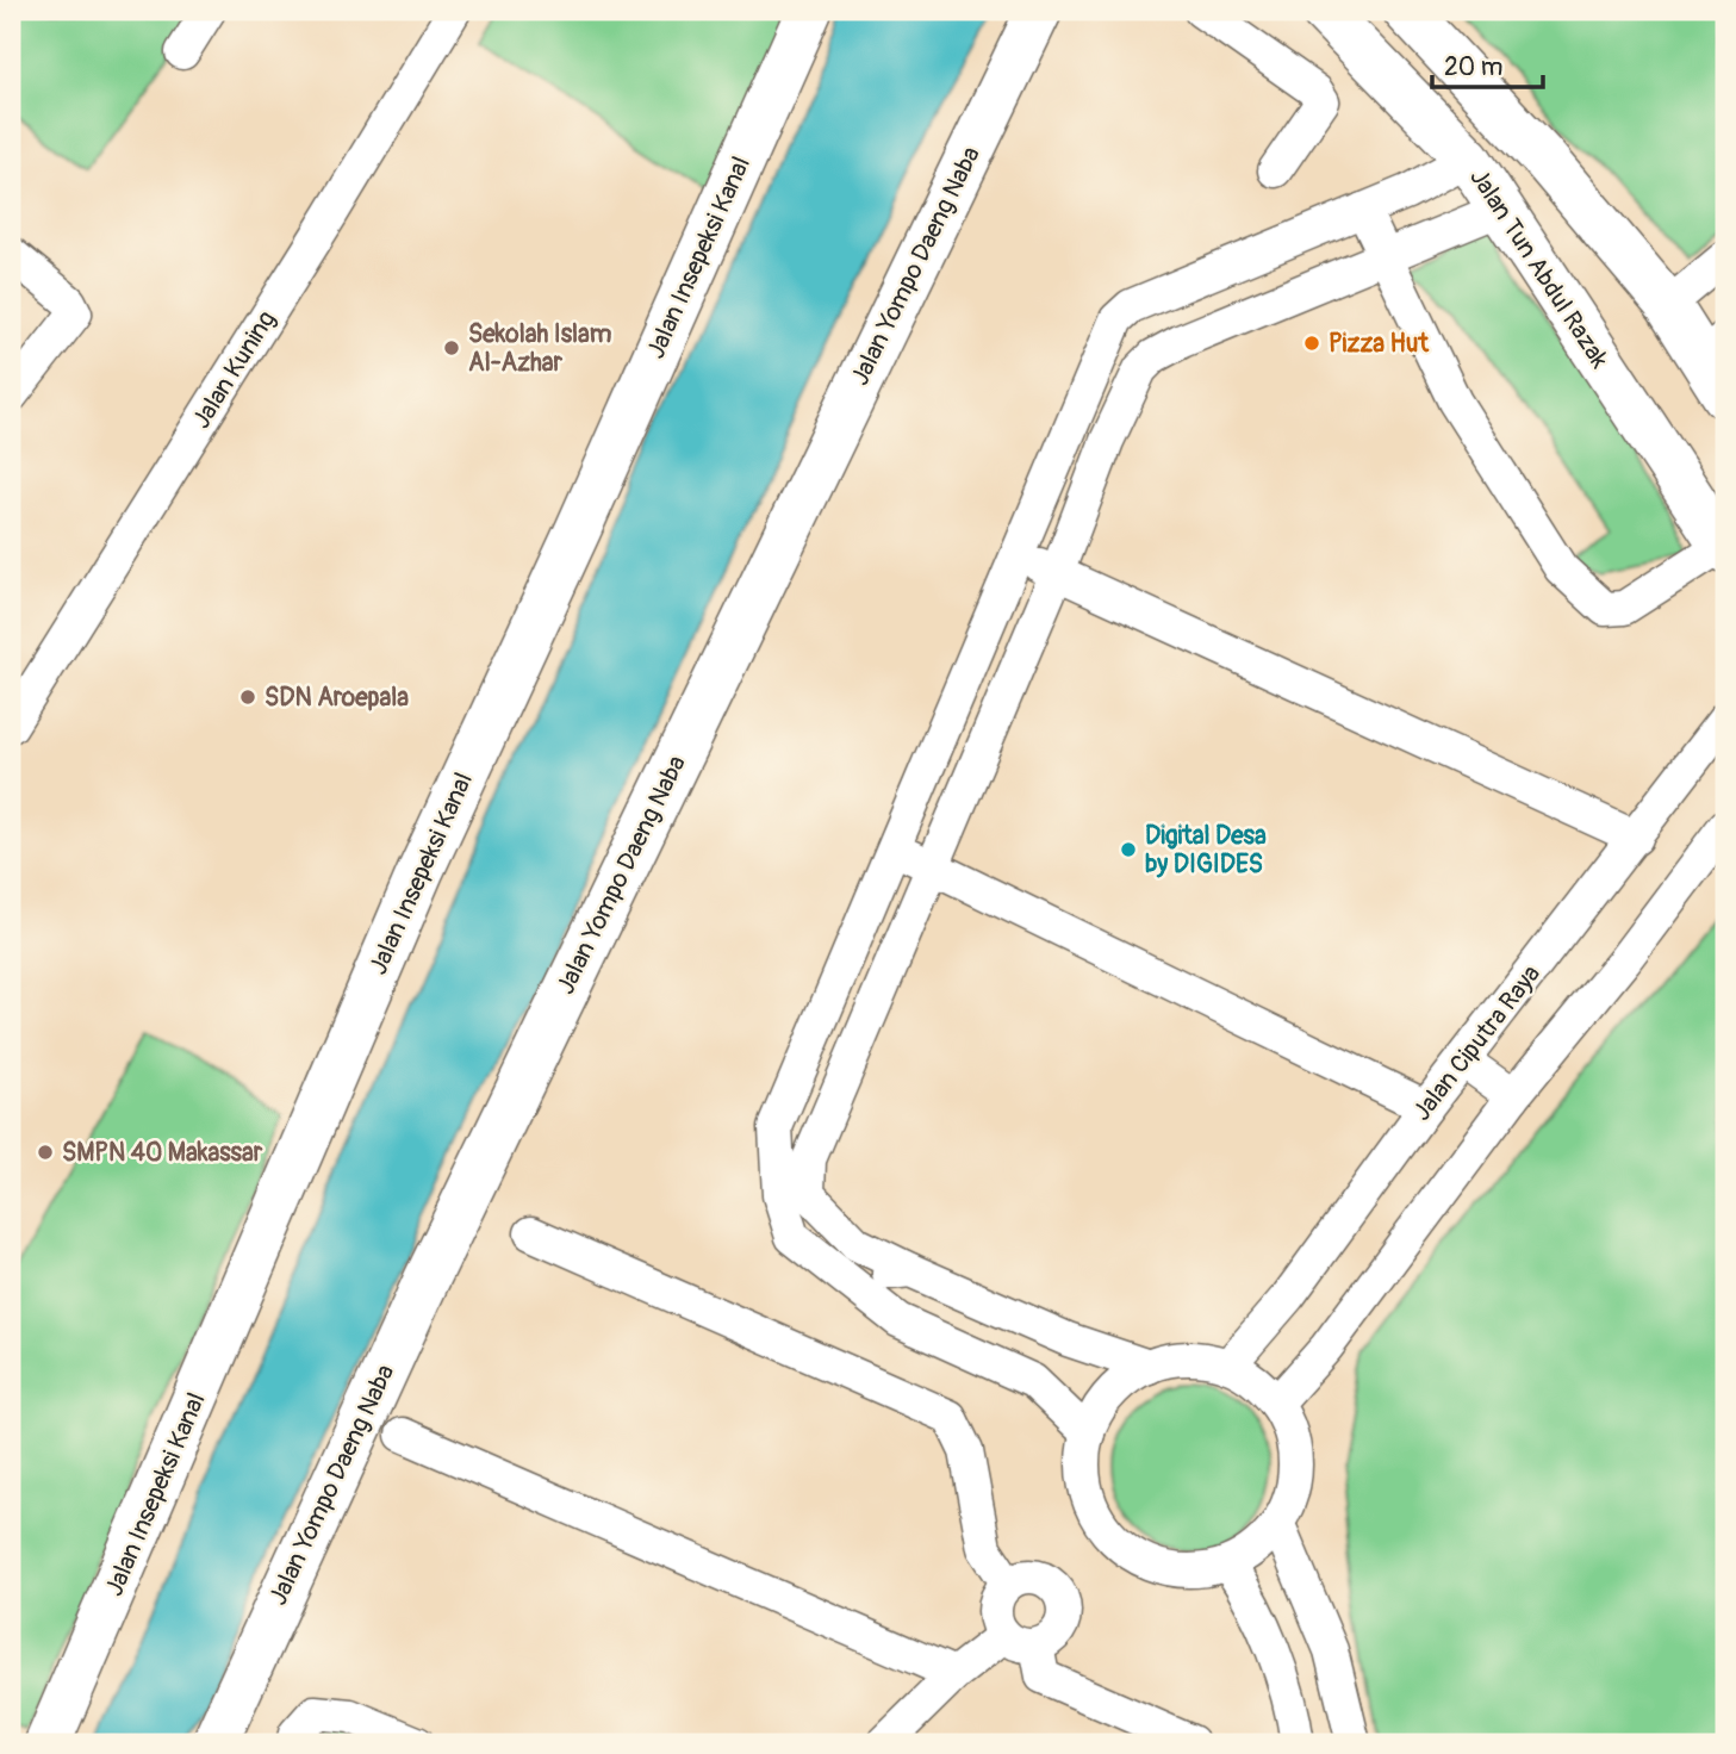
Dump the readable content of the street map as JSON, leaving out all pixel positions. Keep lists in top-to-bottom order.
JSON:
{
  "streets": {
    "street": [
      "Jalan Insepeksi Kanal",
      "Jalan Yompo Daeng Naba",
      "Jalan Tun Abdul Razak",
      "Jalan Kuning",
      "Jalan Ciputra Raya"
    ]
  },
  "places": [
    "Pizza Hut",
    "Sekolah Islam Al-Azhar",
    "SDN Aroepala",
    "Digital Desa by DIGIDES",
    "SMPN 40 Makassar"
  ],
  "scale_bar": "20 m"
}
